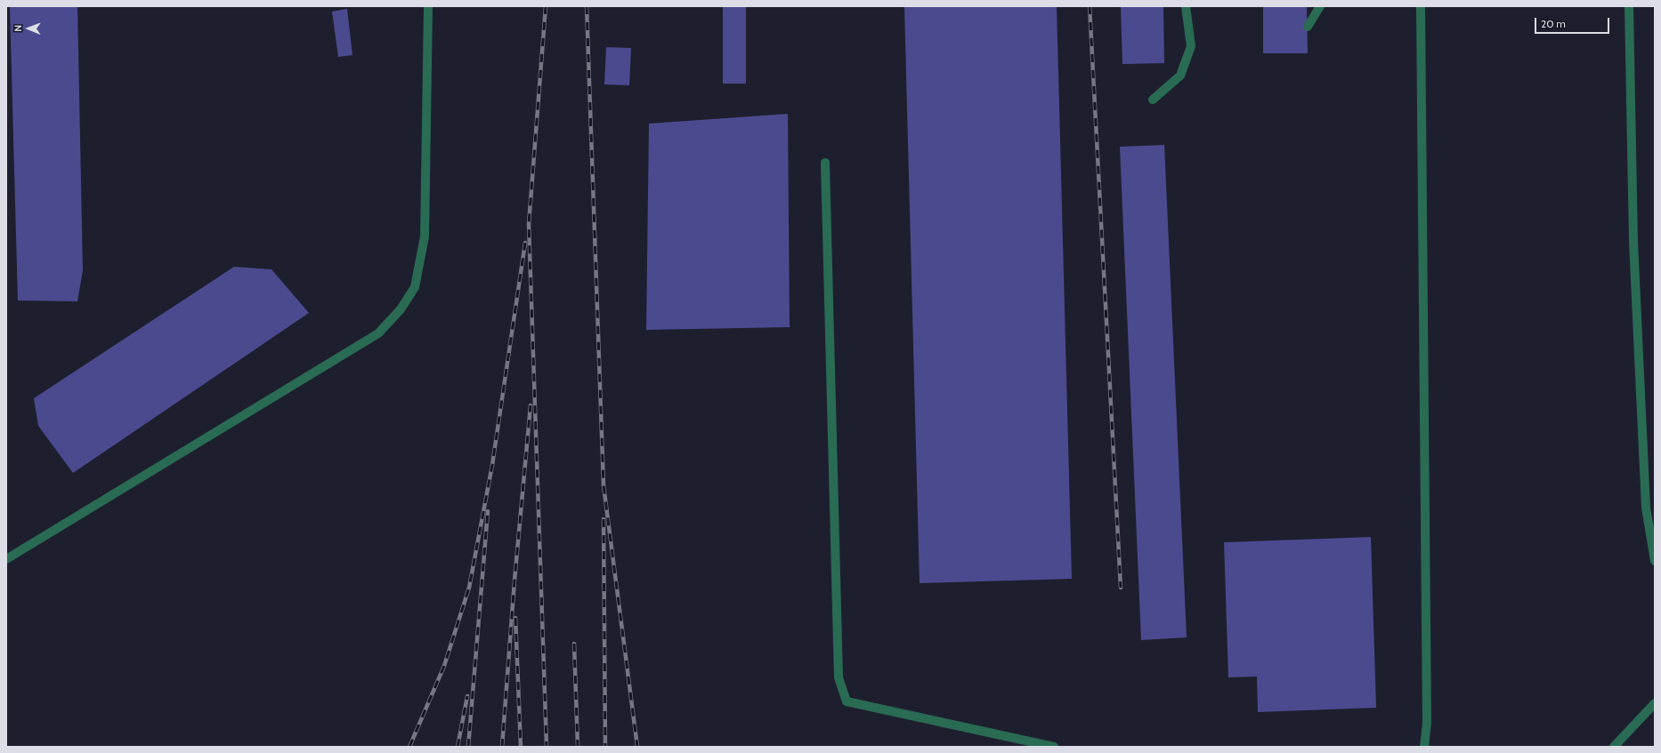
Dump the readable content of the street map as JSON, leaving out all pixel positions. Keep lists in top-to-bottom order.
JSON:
{
  "scale_bar": "20 m",
  "north": "left"
}
